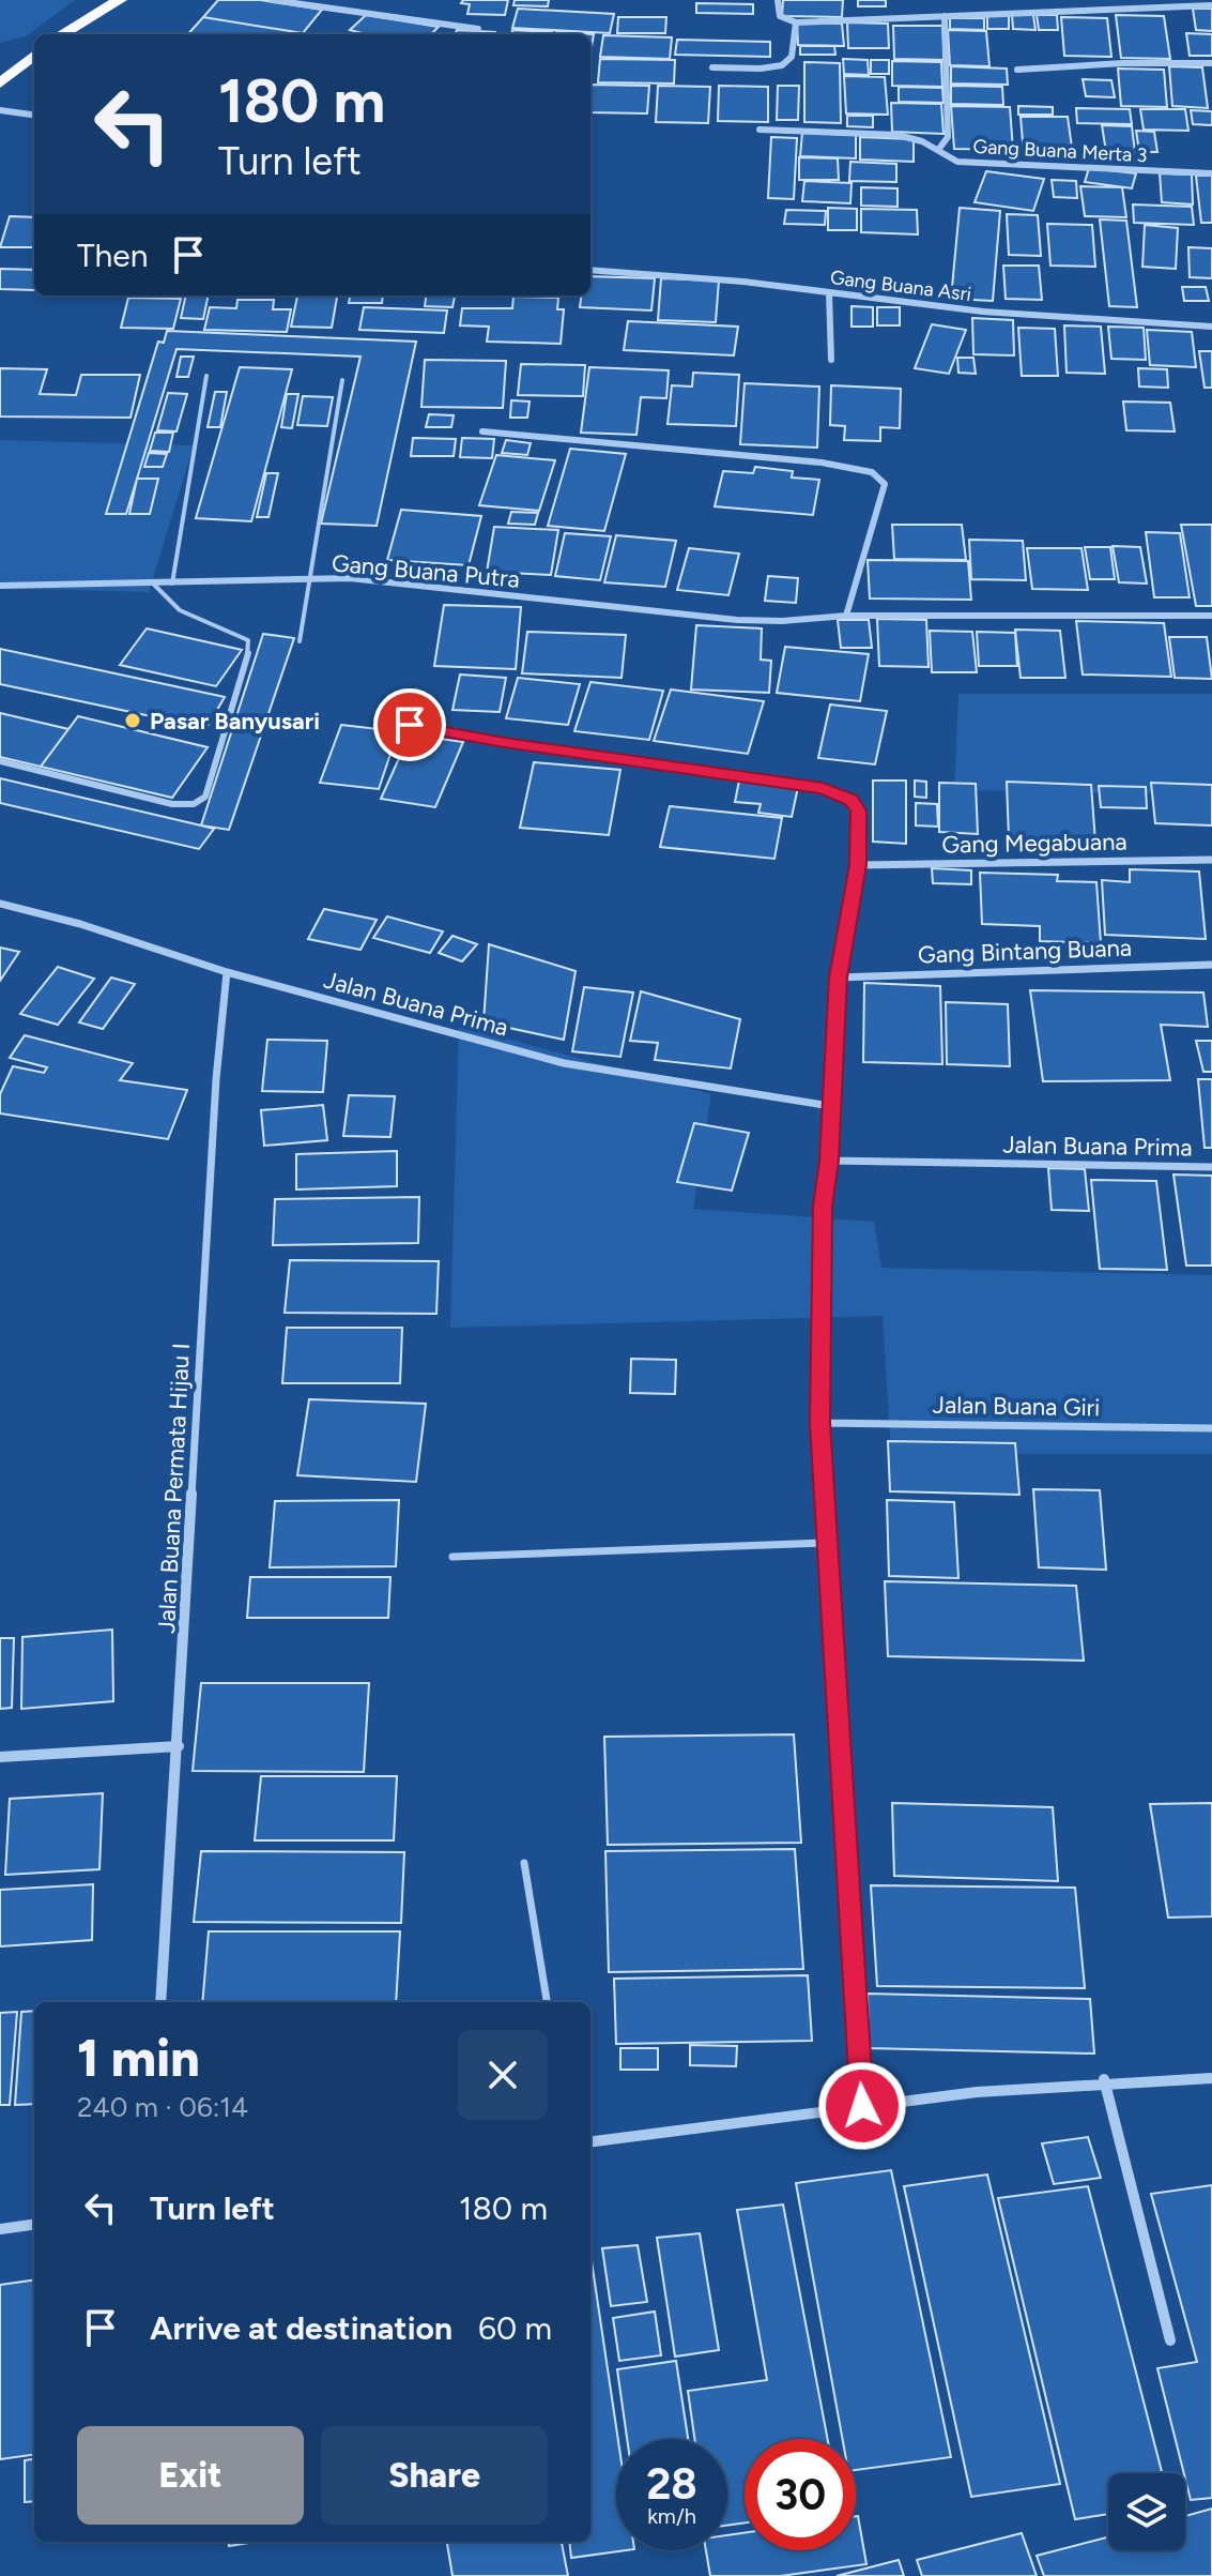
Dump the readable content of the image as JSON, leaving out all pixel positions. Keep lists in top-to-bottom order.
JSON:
{
  "streets": {
    "street": [
      "Gang Buana Merta 3",
      "Gang Buana Asri",
      "Gang Buana Putra",
      "Gang Megabuana",
      "Gang Bintang Buana",
      "Jalan Buana Prima",
      "Jalan Buana Giri",
      "Jalan Buana Permata Hijau I"
    ]
  },
  "crossings": [
    ["Jalan Buana Prima", "Jalan Buana Permata Hijau I"]
  ],
  "places": ["Pasar Banyusari"],
  "page": {
    "turn": ["180 m", "Turn left"],
    "then": "Then",
    "heading": ["1 min", "240 m · 06:14"],
    "list": [
      {
        "name": "Turn left",
        "value": "180 m"
      },
      {
        "name": "Arrive at destination",
        "value": "60 m"
      }
    ],
    "buttons": ["Exit", "Share"],
    "speed": "28 km/h",
    "limit": "30"
  }
}
